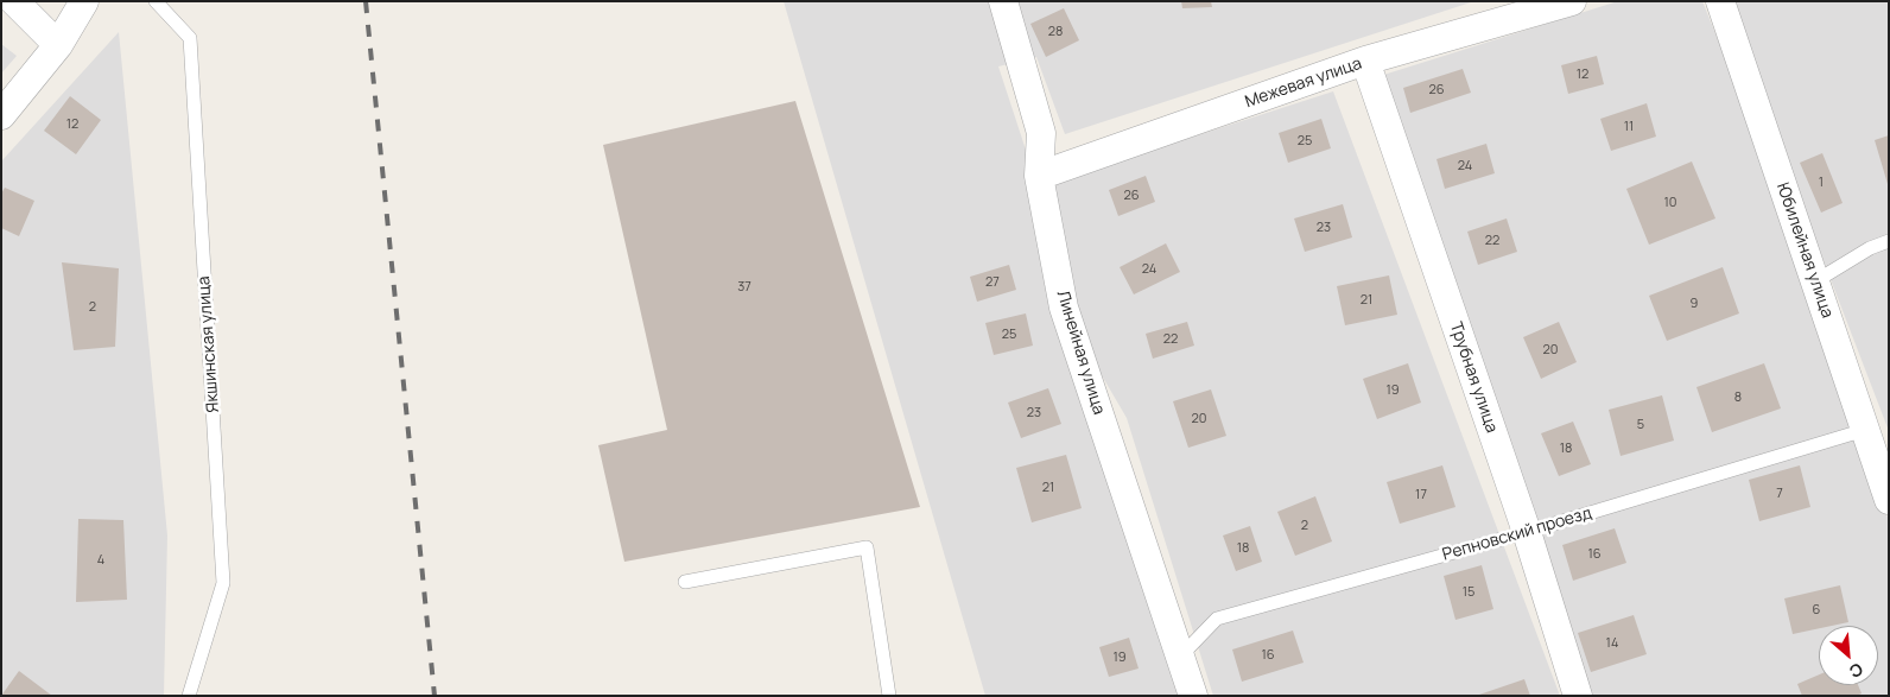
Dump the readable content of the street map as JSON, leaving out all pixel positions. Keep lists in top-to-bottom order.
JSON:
{
  "streets": {
    "street": [
      "Межевая улица",
      "Юбилейная улица",
      "Линейная улица",
      "Трубная улица"
    ],
    "lane": ["Якшинская улица", "Репновский проезд"]
  },
  "crossings": [
    ["Межевая улица", "Линейная улица"],
    ["Межевая улица", "Трубная улица"],
    ["Юбилейная улица", "Репновский проезд"],
    ["Линейная улица", "Репновский проезд"],
    ["Трубная улица", "Репновский проезд"]
  ],
  "house_numbers": [
    "28",
    "12",
    "26",
    "12",
    "11",
    "25",
    "24",
    "1",
    "26",
    "10",
    "23",
    "22",
    "24",
    "27",
    "37",
    "21",
    "9",
    "2",
    "25",
    "22",
    "20",
    "19",
    "8",
    "23",
    "20",
    "5",
    "18",
    "21",
    "7",
    "17",
    "2",
    "18",
    "16",
    "4",
    "15",
    "6",
    "14",
    "16",
    "19"
  ],
  "north": "bottom right"
}
